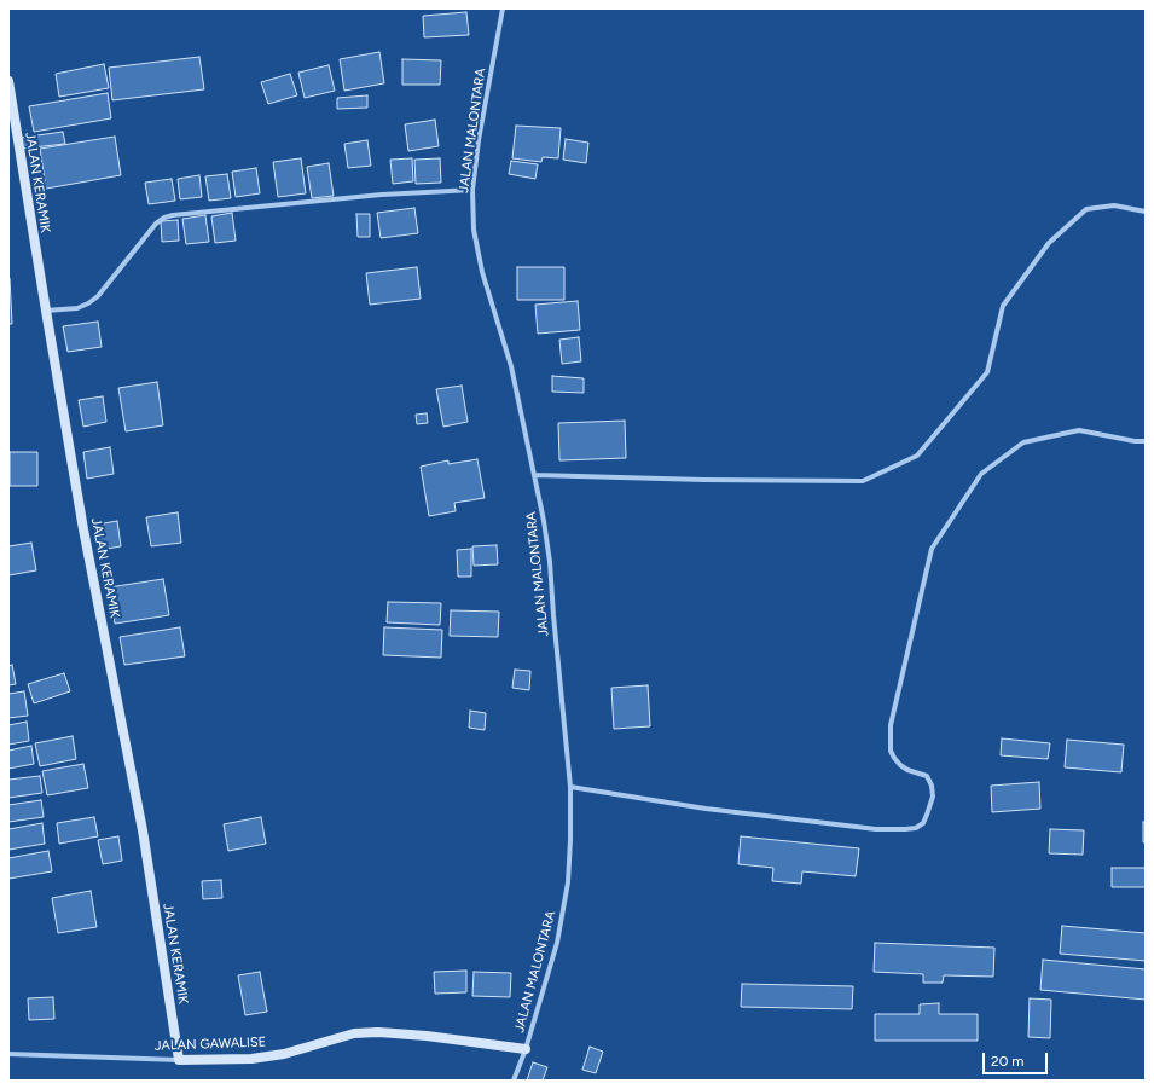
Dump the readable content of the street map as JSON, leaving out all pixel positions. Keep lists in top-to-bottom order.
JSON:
{
  "streets": {
    "street": ["JALAN MALONTARA", "JALAN KERAMIK", "JALAN GAWALISE"]
  },
  "crossings": [
    ["JALAN MALONTARA", "JALAN GAWALISE"],
    ["JALAN KERAMIK", "JALAN GAWALISE"]
  ],
  "scale_bar": "20 m"
}
